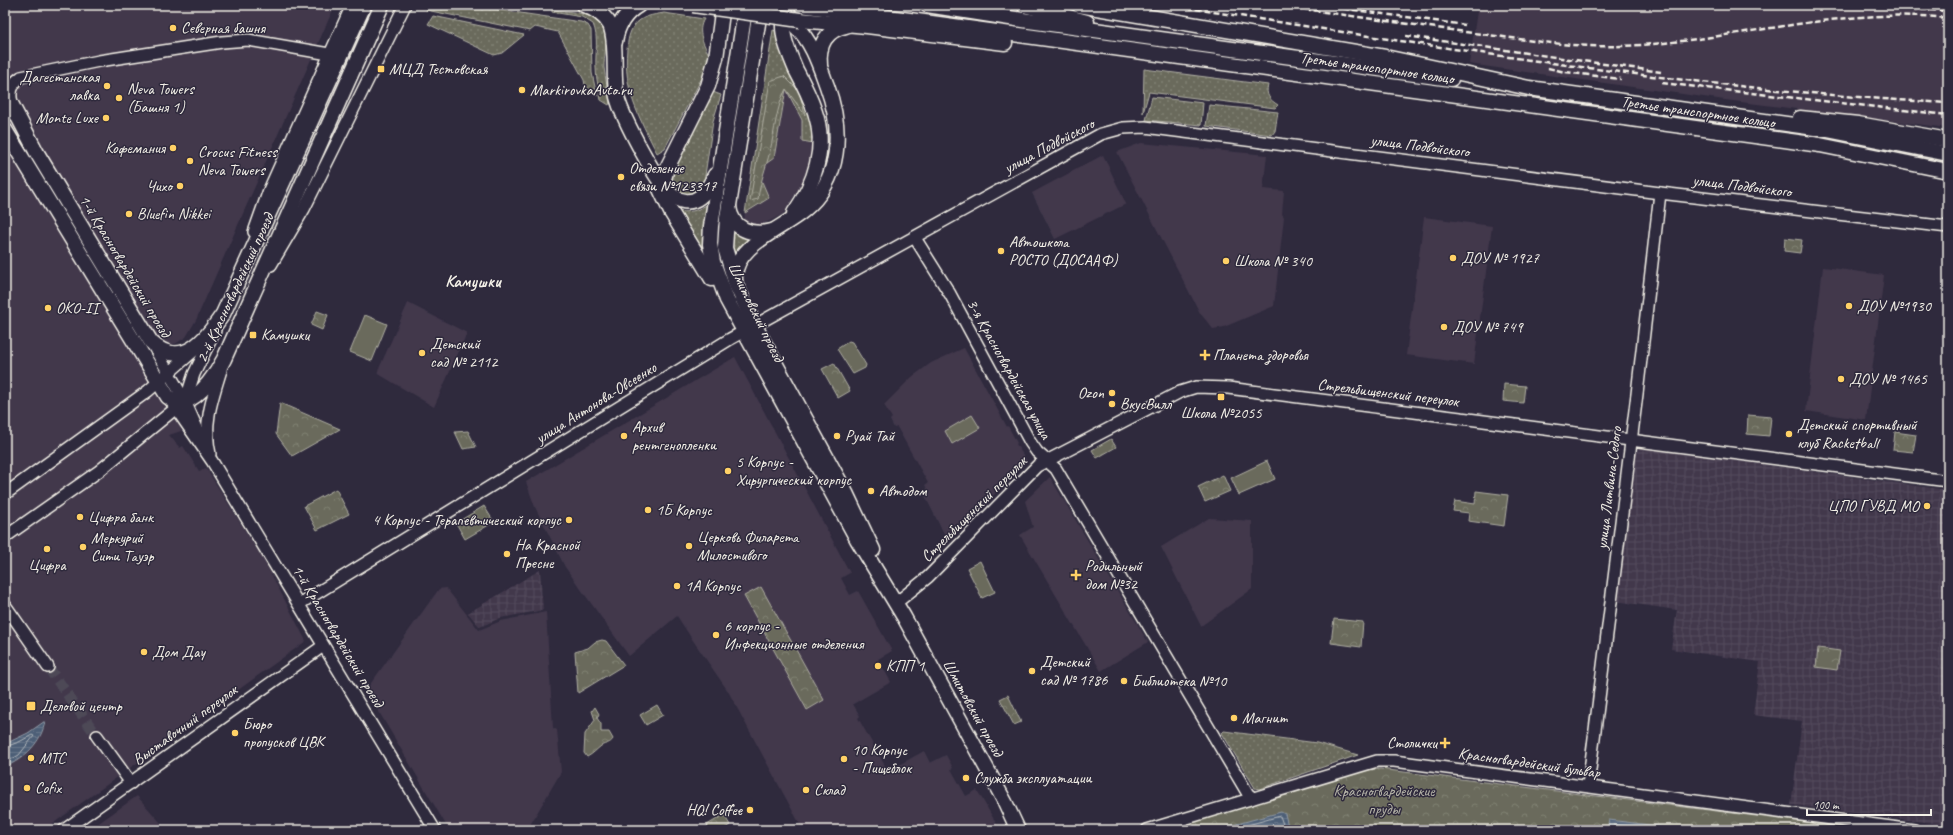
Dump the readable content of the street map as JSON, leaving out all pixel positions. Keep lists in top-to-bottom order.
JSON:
{
  "streets": {
    "main road": [
      "Третье транспортное кольцо",
      "1-й Красногвардейский проезд",
      "2-й Красногвардейский проезд",
      "Шмитовский проезд"
    ],
    "street": [
      "улица Подвойского",
      "3-я Красногвардейская улица",
      "Стрельбищенский переулок",
      "улица Антонова-Овсеенко",
      "улица Литвина-Седого",
      "Выставочный переулок",
      "Красногвардейский бульвар"
    ]
  },
  "crossings": [
    ["улица Подвойского", "3-я Красногвардейская улица"],
    ["улица Подвойского", "улица Антонова-Овсеенко"],
    ["улица Подвойского", "улица Литвина-Седого"],
    ["1-й Красногвардейский проезд", "2-й Красногвардейский проезд"],
    ["1-й Красногвардейский проезд", "улица Антонова-Овсеенко"],
    ["1-й Красногвардейский проезд", "Выставочный переулок"],
    ["Шмитовский проезд", "Стрельбищенский переулок"],
    ["Шмитовский проезд", "улица Антонова-Овсеенко"],
    ["3-я Красногвардейская улица", "Стрельбищенский переулок"],
    ["3-я Красногвардейская улица", "улица Антонова-Овсеенко"],
    ["3-я Красногвардейская улица", "Красногвардейский бульвар"],
    ["Стрельбищенский переулок", "улица Литвина-Седого"],
    ["улица Литвина-Седого", "Красногвардейский бульвар"]
  ],
  "districts": ["Камушки"],
  "parks": ["Красногвардейские пруды"],
  "places": {
    "other": [
      "Северная башня",
      "Дагестанская лавка",
      "MarkirovkaAvto.ru",
      "Neva Towers (Башня 1)",
      "Monte Luxe",
      "Кофемания",
      "Crocus Fitness Neva Towers",
      "Отделение связи №123317",
      "Чихо",
      "Bluefin Nikkei",
      "Автошкола РОСТО (ДОСААФ)",
      "ДОУ № 1927",
      "Школа № 340",
      "ДОУ №1930",
      "ОКО-II",
      "ДОУ № 749",
      "Детский сад № 2112",
      "ДОУ № 1465",
      "Ozon",
      "ВкусВилл",
      "Детский спортивный клуб Racketball",
      "Архив рентгенопленки",
      "Руай Тай",
      "5 Корпус - Хирургический корпус",
      "Автодом",
      "ЦПО ГУВД МО",
      "1Б Корпус",
      "Цифра банк",
      "4 Корпус - Терапевтический корпус",
      "Церковь Филарета Милостивого",
      "Меркурий Сити Тауэр",
      "Цифра",
      "На Красной Пресне",
      "1А Корпус",
      "6 корпус - Инфекционные отделения",
      "Дом Дау",
      "КПП 1",
      "Детский сад № 1786",
      "Библиотека №10",
      "Магнит",
      "Бюро пропусков ЦВК",
      "МТС",
      "10 Корпус - Пищеблок",
      "Служба эксплуатации",
      "Cofix",
      "Склад",
      "HQ! Coffee"
    ],
    "transit": [
      "МЦД Тестовская",
      "Камушки",
      "Школа №2055",
      "Деловой центр"
    ],
    "health": ["Планета здоровья", "Родильный дом №32", "Столички"]
  },
  "scale_bar": "100 m"
}
